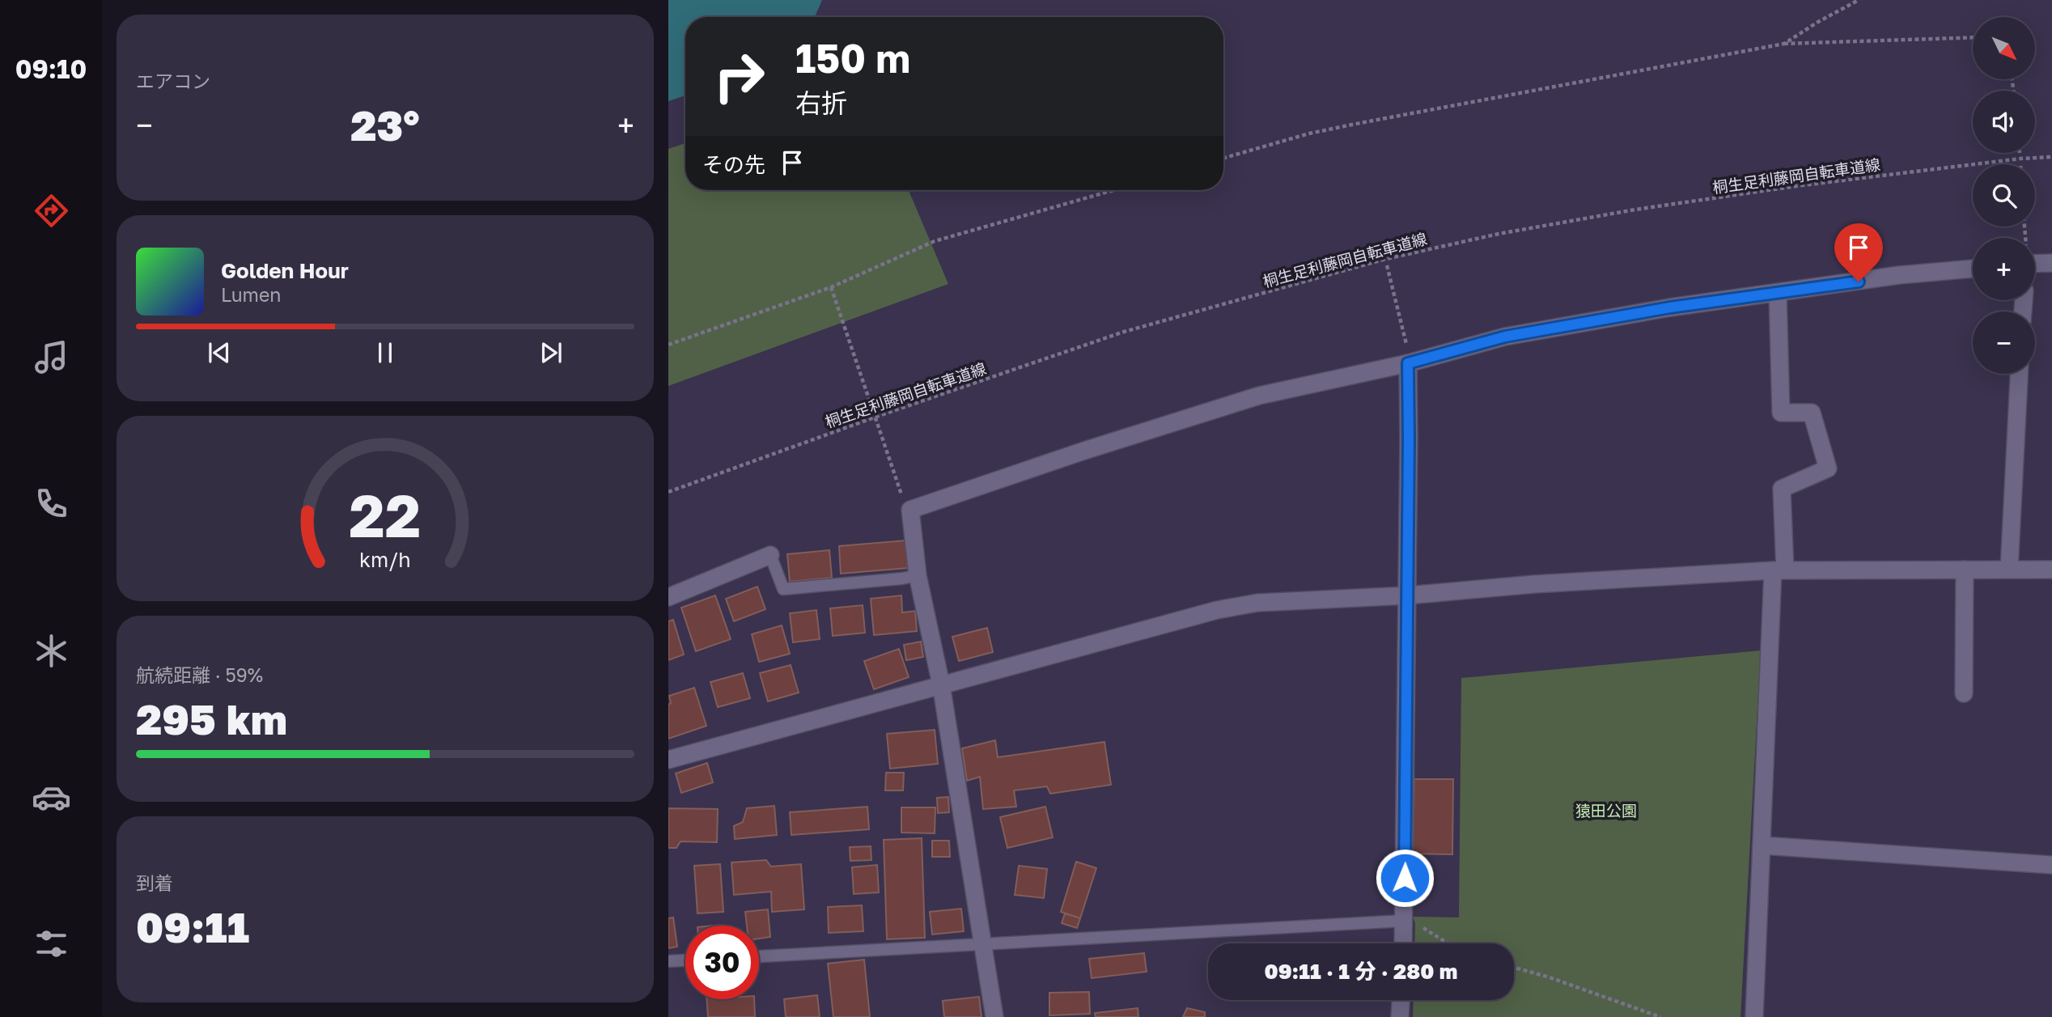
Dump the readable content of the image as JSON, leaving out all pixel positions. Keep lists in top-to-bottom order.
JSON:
{
  "streets": {
    "path": ["桐生足利藤岡自転車道線"]
  },
  "parks": ["猿田公園"],
  "north": "bottom right",
  "page": {
    "tabs": "09:10",
    "tile": [
      "エアコン",
      ["航続距離 · 59%", "295 km"],
      ["到着", "09:11"]
    ],
    "map_buttons": ["+", "−"],
    "turn": ["150 m", "右折"],
    "heat": ["−", "23°", "+"],
    "then": "その先",
    "song": ["Golden Hour", "Lumen"],
    "limit": "30",
    "trip": "09:11 · 1 分 · 280 m",
    "gauge": ["22", "km/h"]
  }
}
